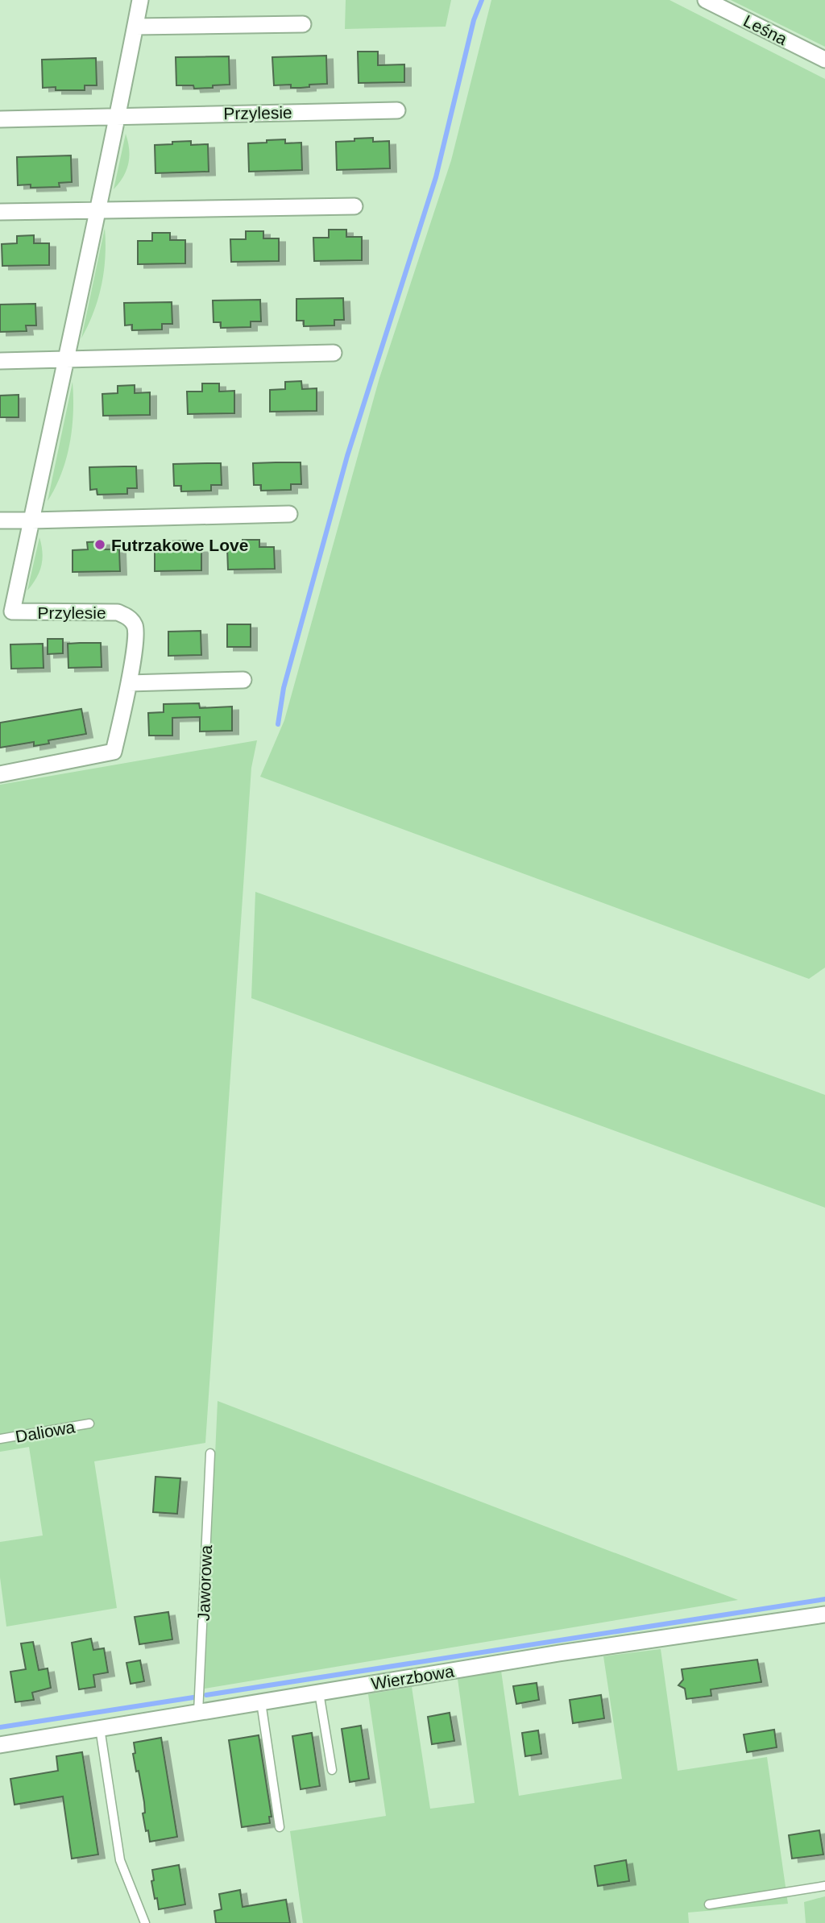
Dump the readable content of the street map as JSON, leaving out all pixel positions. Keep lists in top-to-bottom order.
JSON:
{
  "streets": {
    "street": ["Leśna", "Przylesie", "Wierzbowa"],
    "lane": ["Daliowa", "Jaworowa"]
  },
  "crossings": [
    ["Jaworowa", "Wierzbowa"]
  ],
  "places": ["Futrzakowe Love"]
}
